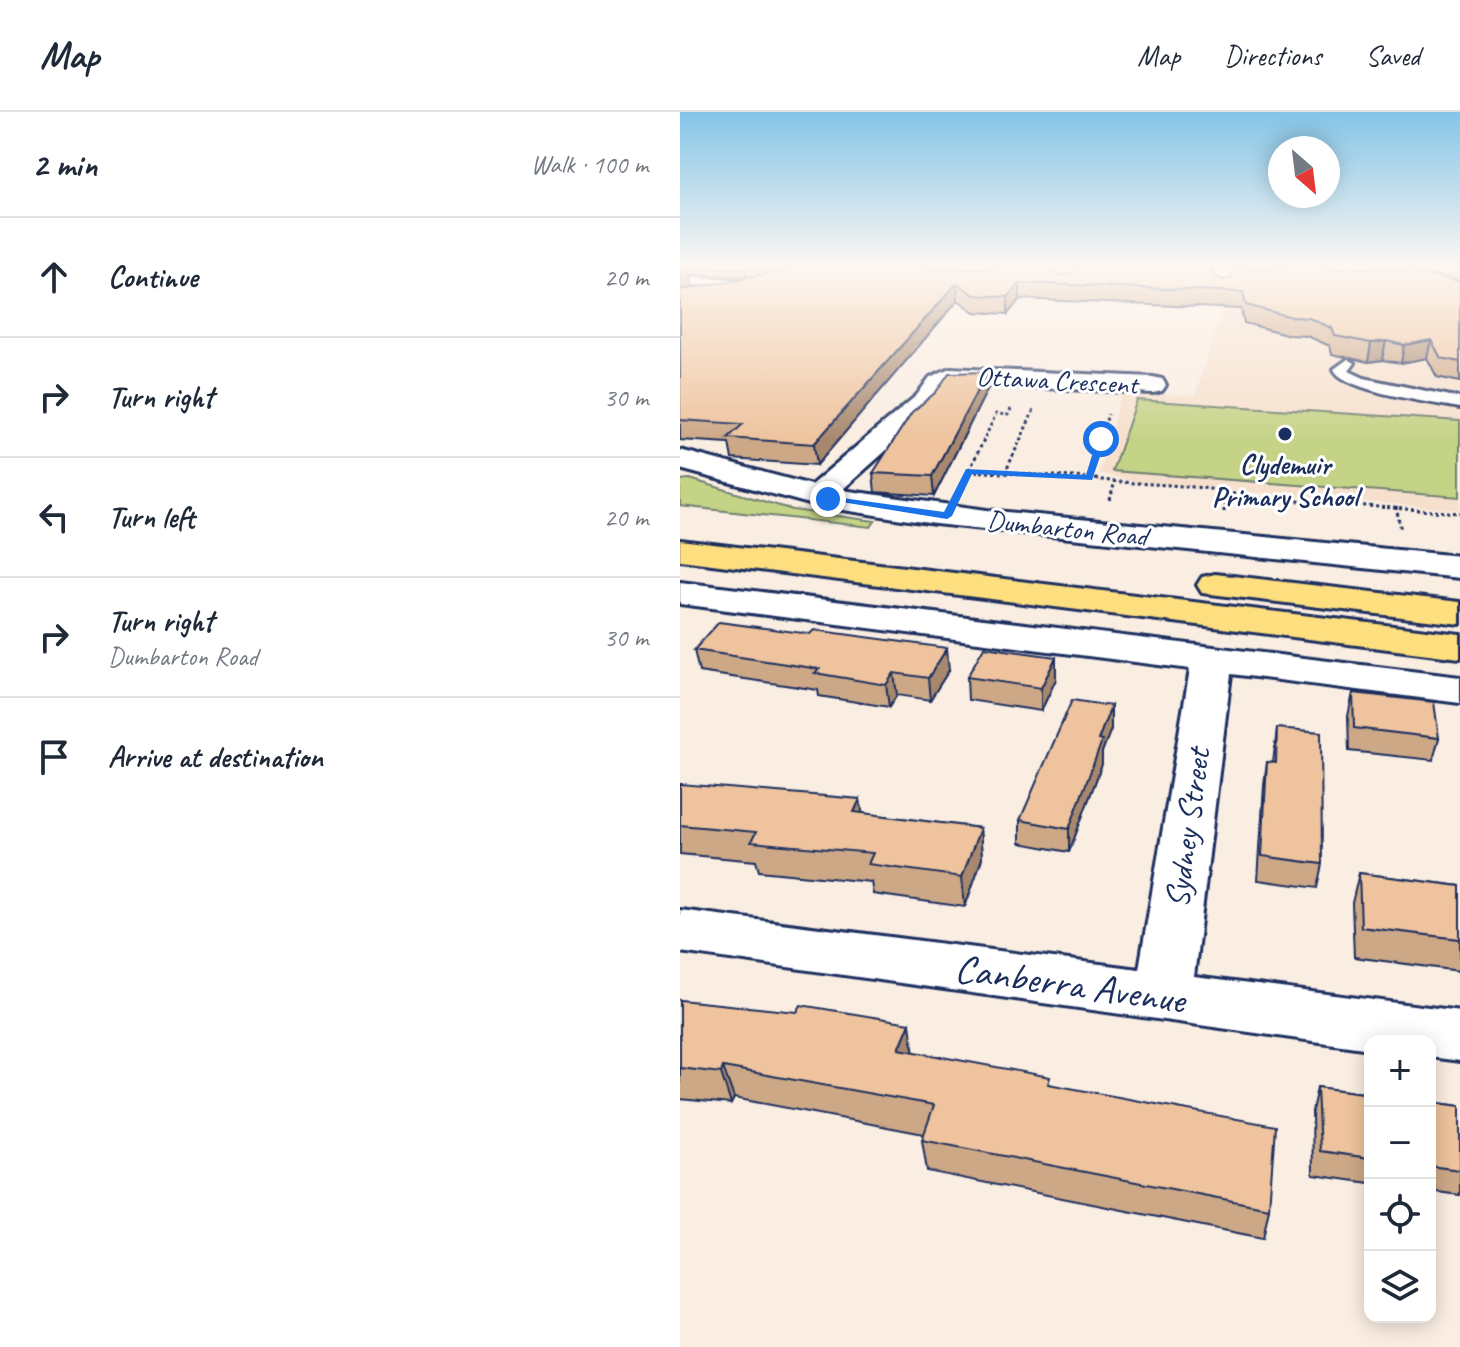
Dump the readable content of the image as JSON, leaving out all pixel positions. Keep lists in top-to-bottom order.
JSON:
{
  "streets": {
    "main road": ["Dumbarton Road"],
    "street": ["Ottawa Crescent", "Sydney Street", "Canberra Avenue"]
  },
  "crossings": [
    ["Ottawa Crescent", "Dumbarton Road"],
    ["Sydney Street", "Canberra Avenue"]
  ],
  "places": ["Clydemuir Primary School"],
  "north": "bottom right",
  "page": {
    "header": "Map",
    "nav": ["Map", "Directions", "Saved"],
    "heading": ["2 min", "Walk · 100 m"],
    "list": [
      ["Continue", "20 m"],
      ["Turn right", "30 m"],
      ["Turn left", "20 m"],
      ["Turn right", "Dumbarton Road", "30 m"],
      "Arrive at destination"
    ],
    "map_buttons": ["+", "−"]
  }
}
